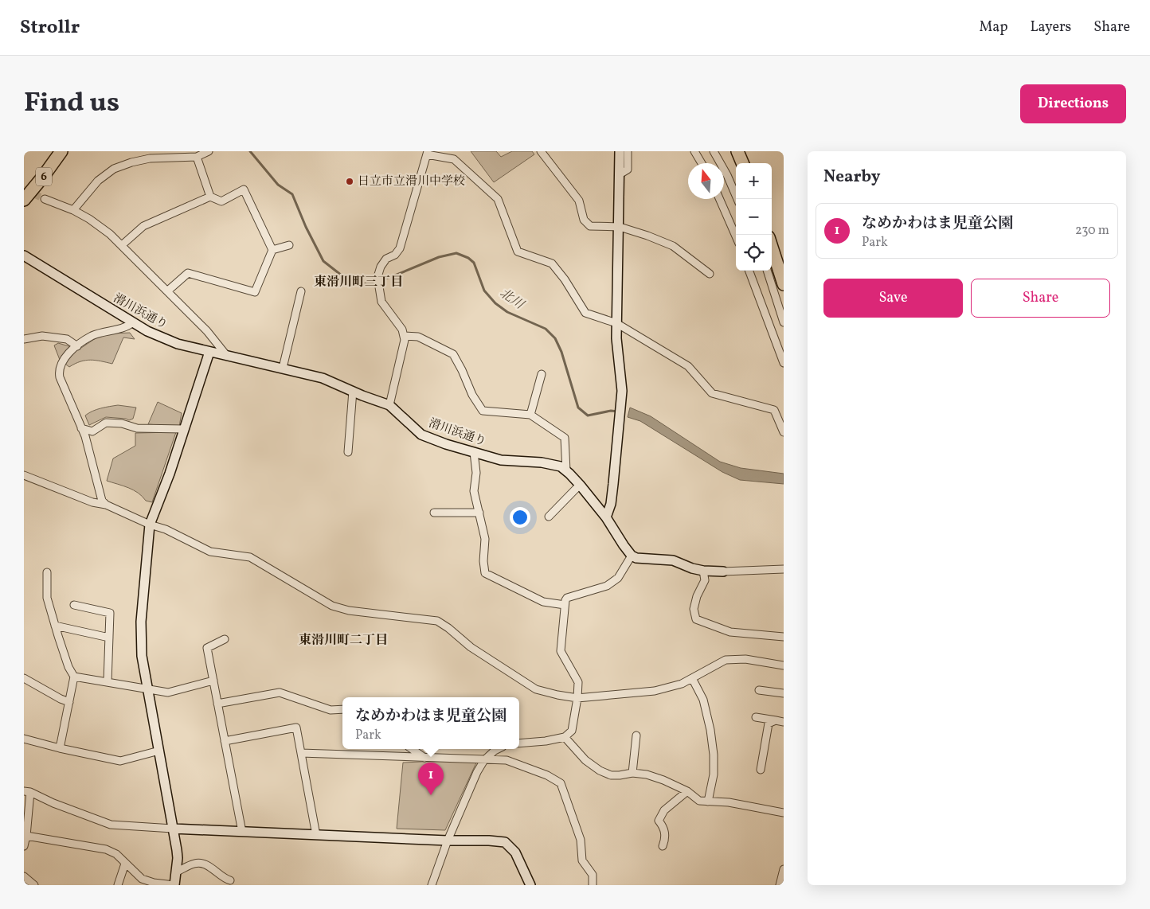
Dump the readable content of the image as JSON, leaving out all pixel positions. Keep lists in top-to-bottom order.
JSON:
{
  "streets": {
    "highway": ["6"],
    "street": ["滑川浜通り"]
  },
  "districts": ["東滑川町三丁目", "東滑川町二丁目"],
  "water": ["北川"],
  "places": ["日立市立滑川中学校"],
  "north": "top",
  "page": {
    "header": "Strollr",
    "nav": ["Map", "Layers", "Share"],
    "title": "Find us",
    "buttons": [
      "Directions",
      ["Save", "Share"]
    ],
    "heading": "Nearby",
    "map_buttons": ["+", "−"],
    "list": [
      {
        "mark": "1",
        "name": "なめかわはま児童公園",
        "note": "Park",
        "value": "230 m"
      }
    ],
    "popup": ["なめかわはま児童公園", "Park"],
    "pins": "1"
  }
}
